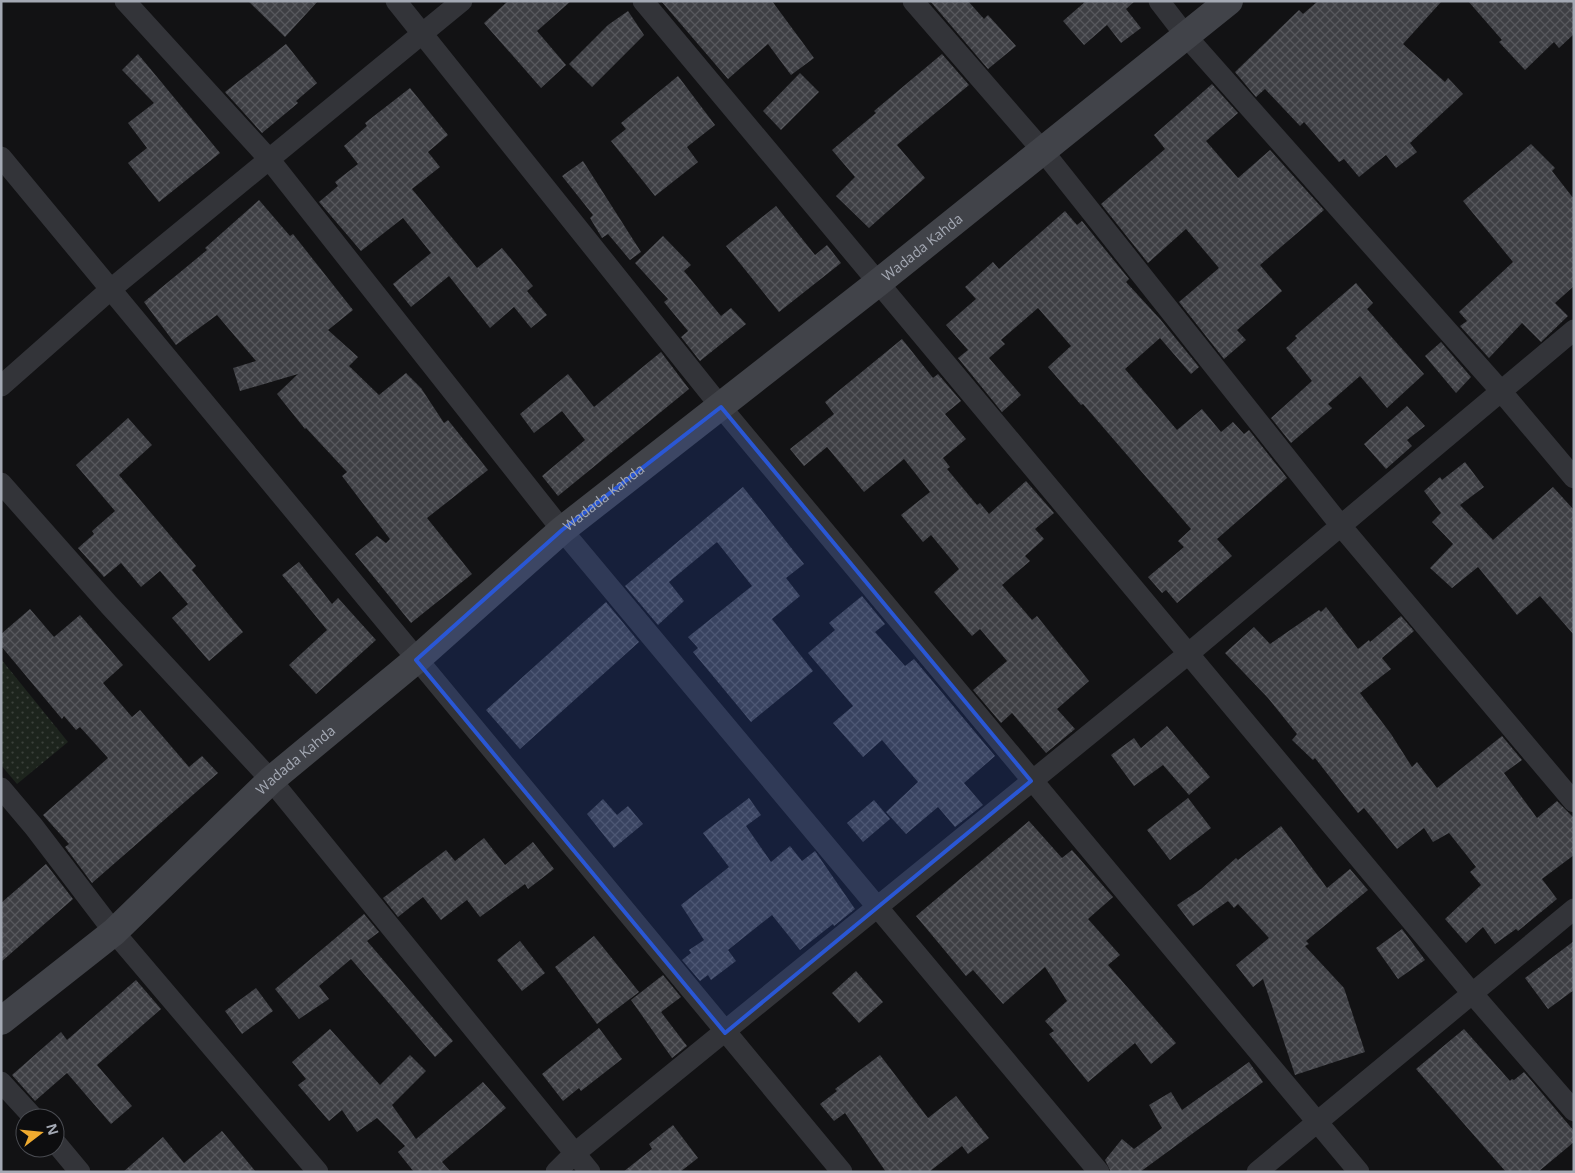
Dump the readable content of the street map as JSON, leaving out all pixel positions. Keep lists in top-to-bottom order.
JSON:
{
  "streets": {
    "main road": ["Wadada Kahda"]
  },
  "north": "right"
}
